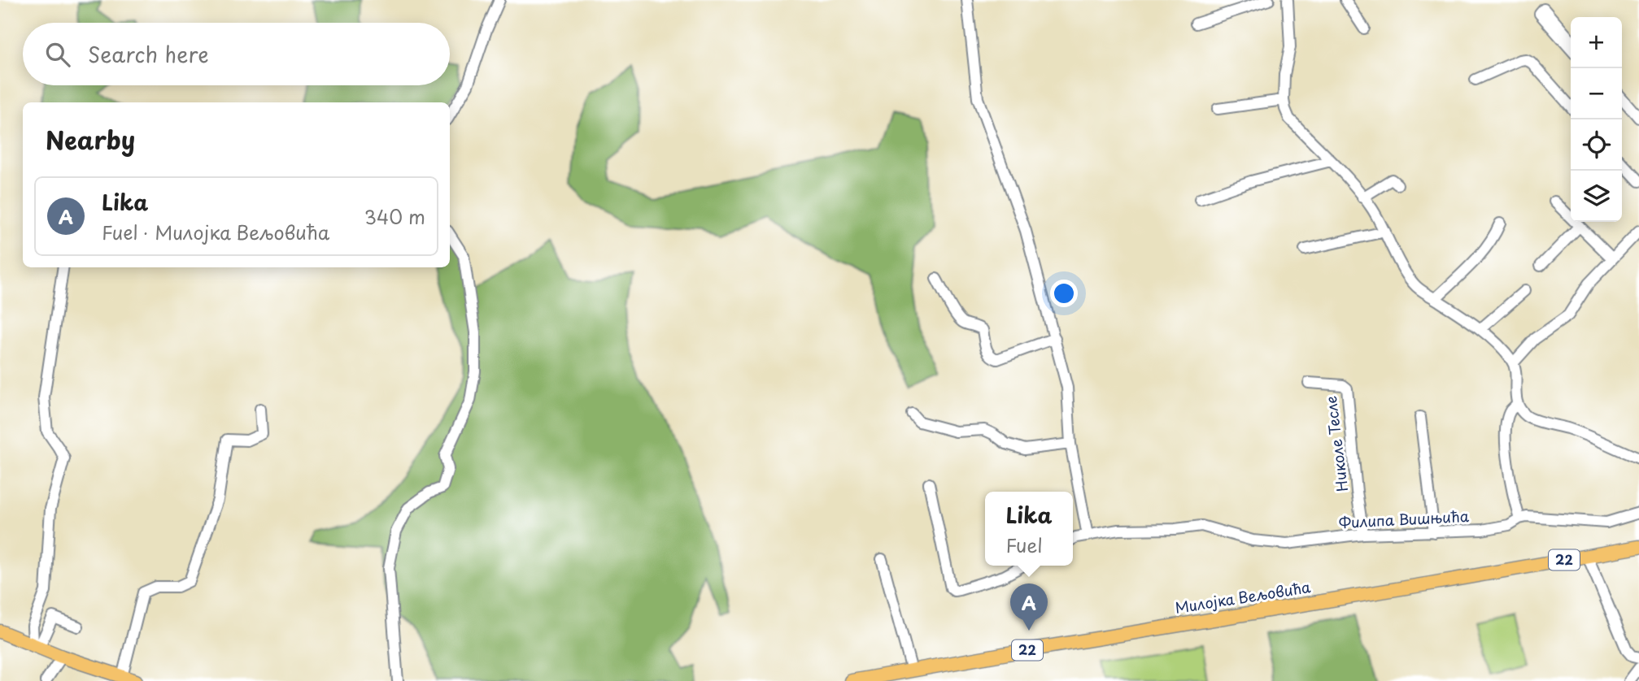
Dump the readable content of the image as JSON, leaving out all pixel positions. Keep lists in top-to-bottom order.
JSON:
{
  "streets": {
    "main road": ["22", "Милојка Вељовића"],
    "street": ["Николе Тесле", "Филипа Вишњића"]
  },
  "crossings": [
    ["Николе Тесле", "Филипа Вишњића"]
  ],
  "page": {
    "map_buttons": ["+", "−"],
    "search": "Search here",
    "heading": "Nearby",
    "list": [
      {
        "mark": "A",
        "name": "Lika",
        "note": "Fuel · Милојка Вељовића",
        "value": "340 m"
      }
    ],
    "popup": ["Lika", "Fuel"],
    "pins": "A"
  }
}
